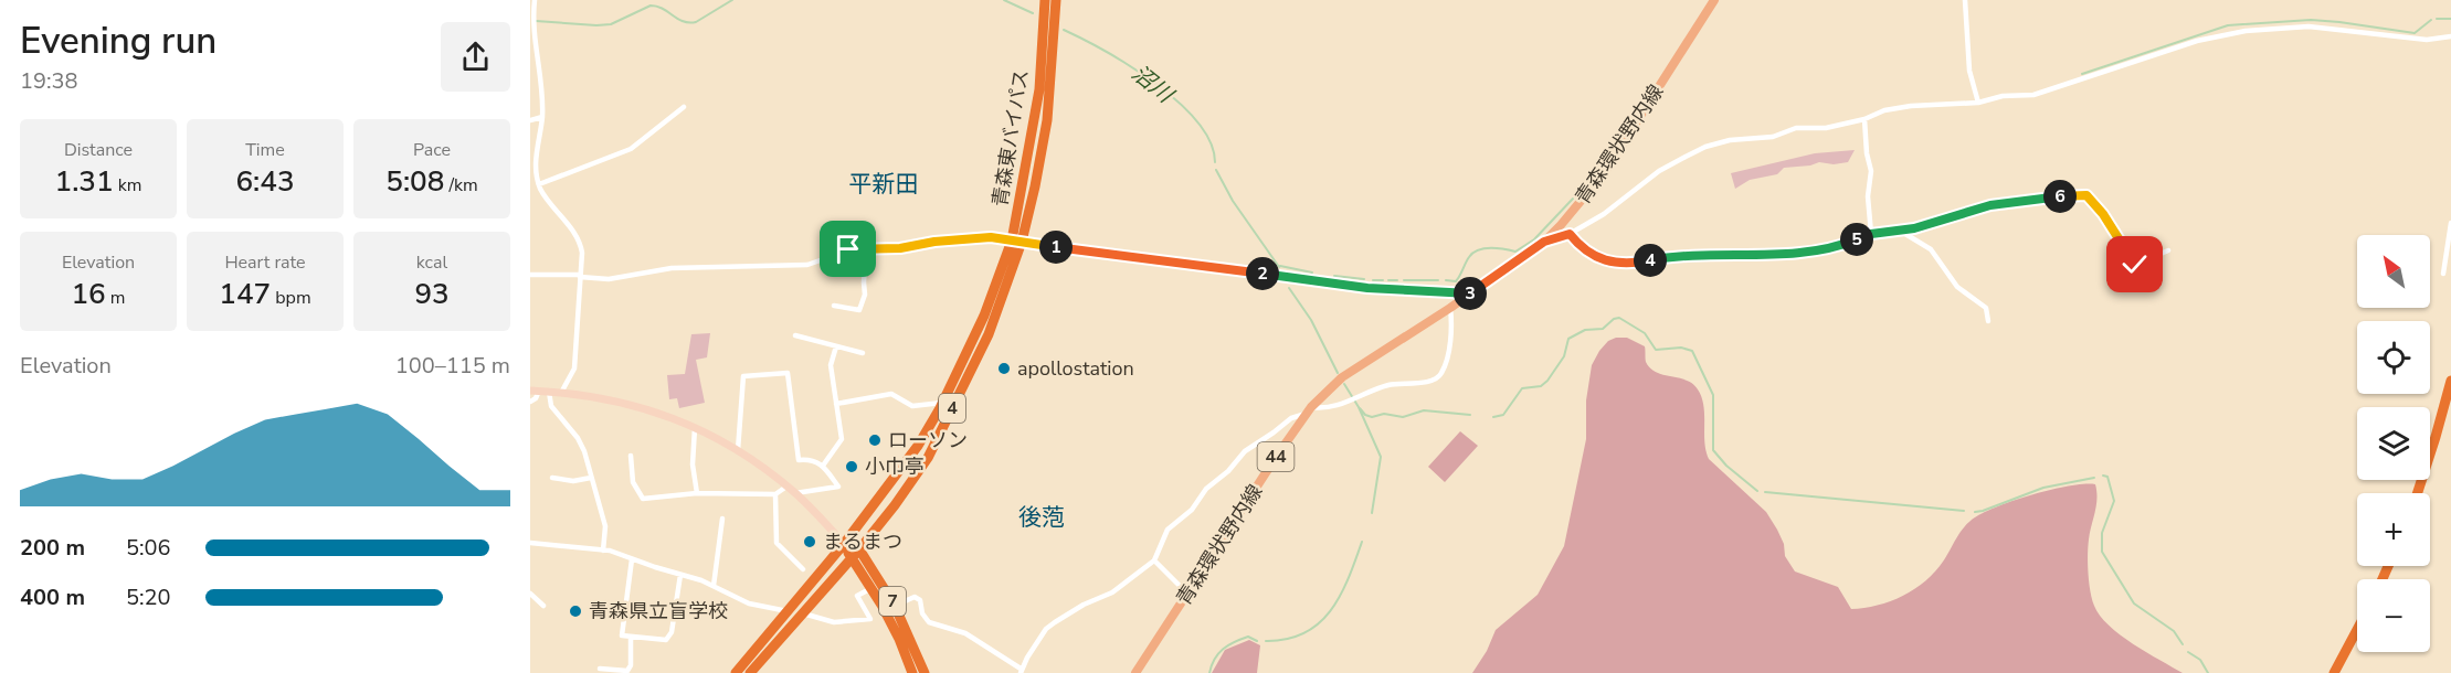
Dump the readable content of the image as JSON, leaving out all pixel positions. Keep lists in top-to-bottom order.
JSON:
{
  "streets": {
    "highway": ["青森東バイパス", "4", "7"],
    "main road": ["青森環状野内線", "44"]
  },
  "crossings": [
    ["青森東バイパス", "7"]
  ],
  "districts": ["平新田", "後萢"],
  "water": ["沼川"],
  "places": [
    "apollostation",
    "ローソン",
    "小巾亭",
    "まるまつ",
    "青森県立盲学校"
  ],
  "north": "top left",
  "page": {
    "heading": ["Evening run", "19:38"],
    "stats": [
      ["Distance", "1.31 km"],
      ["Time", "6:43"],
      ["Pace", "5:08 /km"],
      ["Elevation", "16 m"],
      ["Heart rate", "147 bpm"],
      ["kcal", "93"]
    ],
    "pins": [
      "6",
      "5",
      "1",
      "4",
      "2",
      "3"
    ],
    "map_buttons": ["+", "−"],
    "chart": ["Elevation", "100–115 m"],
    "list": [
      {
        "name": "200 m",
        "note": "5:06"
      },
      {
        "name": "400 m",
        "note": "5:20"
      }
    ]
  }
}
